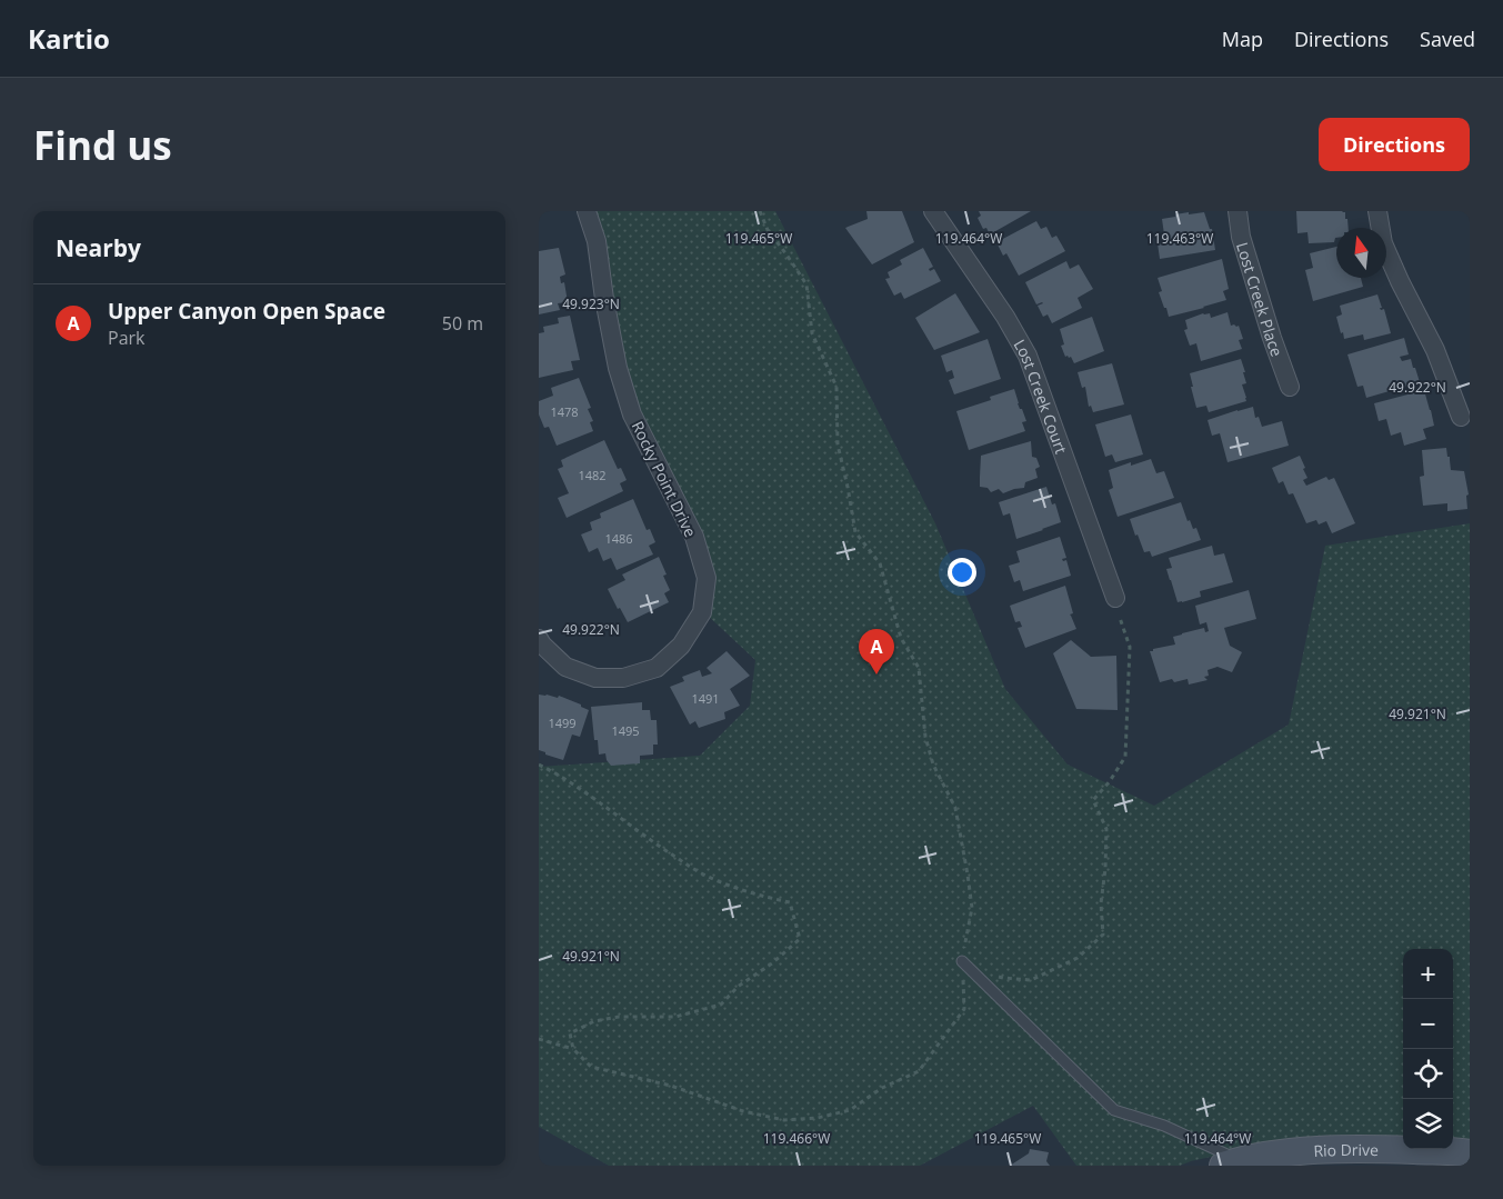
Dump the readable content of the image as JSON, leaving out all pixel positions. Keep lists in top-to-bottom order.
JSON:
{
  "streets": {
    "street": [
      "Lost Creek Place",
      "Lost Creek Court",
      "Rocky Point Drive",
      "Rio Drive"
    ]
  },
  "house_numbers": [
    "1478",
    "1482",
    "1486",
    "1491",
    "1499",
    "1495"
  ],
  "north": "top",
  "page": {
    "header": "Kartio",
    "nav": ["Map", "Directions", "Saved"],
    "buttons": "Directions",
    "title": "Find us",
    "heading": "Nearby",
    "list": [
      {
        "mark": "A",
        "name": "Upper Canyon Open Space",
        "note": "Park",
        "value": "50 m"
      }
    ],
    "pins": "A",
    "map_buttons": ["+", "−"]
  },
  "coordinates": [
    "119.465°W",
    "119.464°W",
    "119.463°W",
    "49.923°N",
    "49.922°N",
    "49.921°N",
    "119.466°W"
  ]
}
